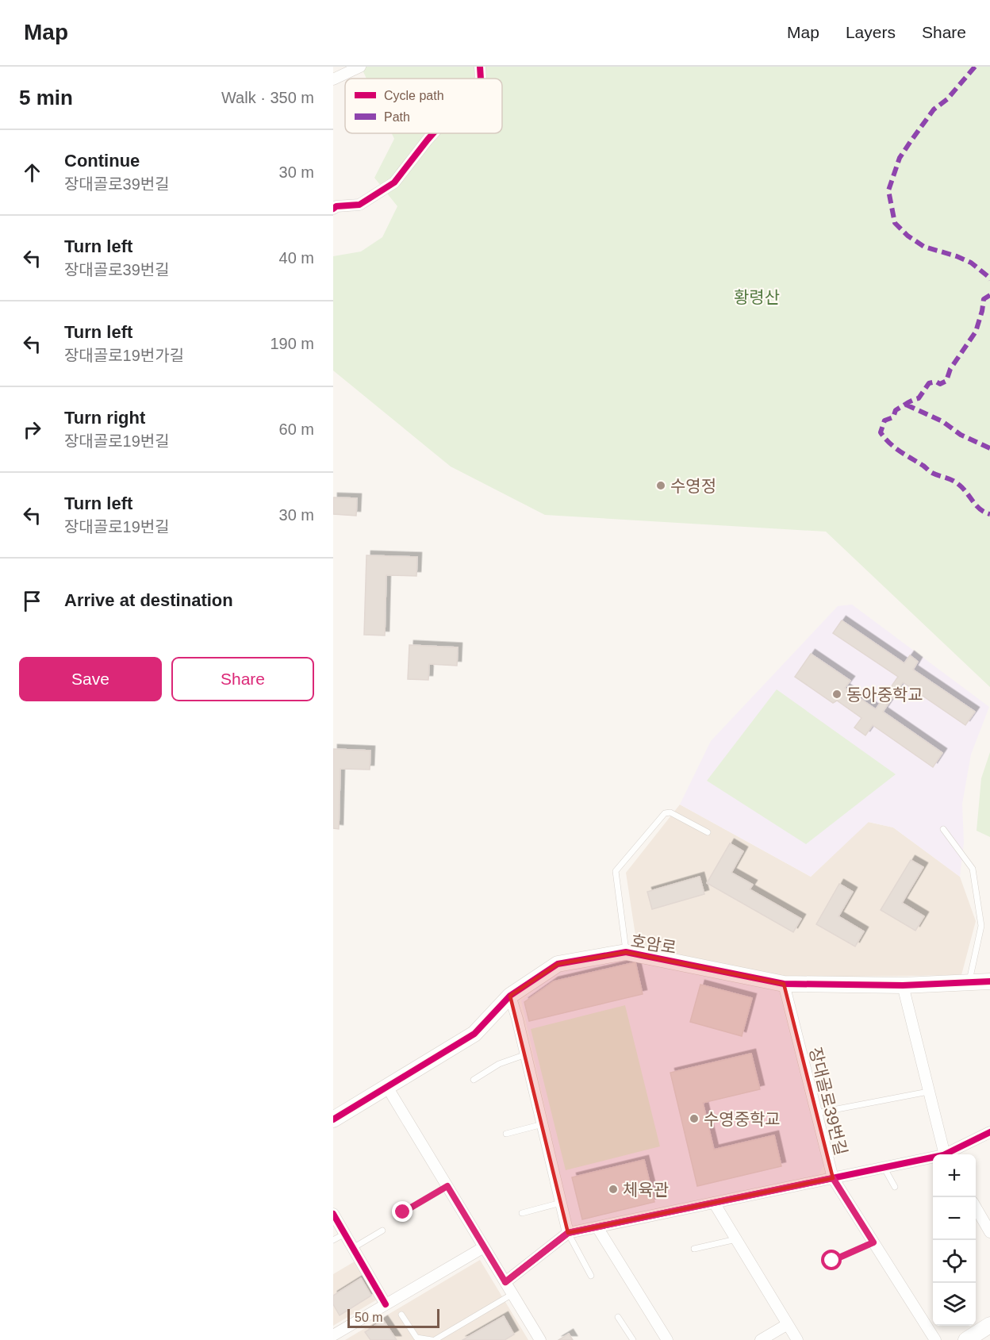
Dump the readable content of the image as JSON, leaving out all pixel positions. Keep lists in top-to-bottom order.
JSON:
{
  "streets": {
    "street": ["호암로", "장대골로39번길"]
  },
  "crossings": [
    ["호암로", "장대골로39번길"]
  ],
  "parks": ["황령산"],
  "places": [
    "수영정",
    "동아중학교",
    "수영중학교",
    "체육관"
  ],
  "legend": ["Cycle path", "Path"],
  "scale_bar": "50 m",
  "page": {
    "header": "Map",
    "nav": ["Map", "Layers", "Share"],
    "heading": ["5 min", "Walk · 350 m"],
    "list": [
      ["Continue", "장대골로39번길", "30 m"],
      ["Turn left", "장대골로39번길", "40 m"],
      ["Turn left", "장대골로19번가길", "190 m"],
      ["Turn right", "장대골로19번길", "60 m"],
      ["Turn left", "장대골로19번길", "30 m"],
      "Arrive at destination"
    ],
    "buttons": ["Save", "Share"],
    "map_buttons": ["+", "−"],
    "scale": "50 m"
  }
}
